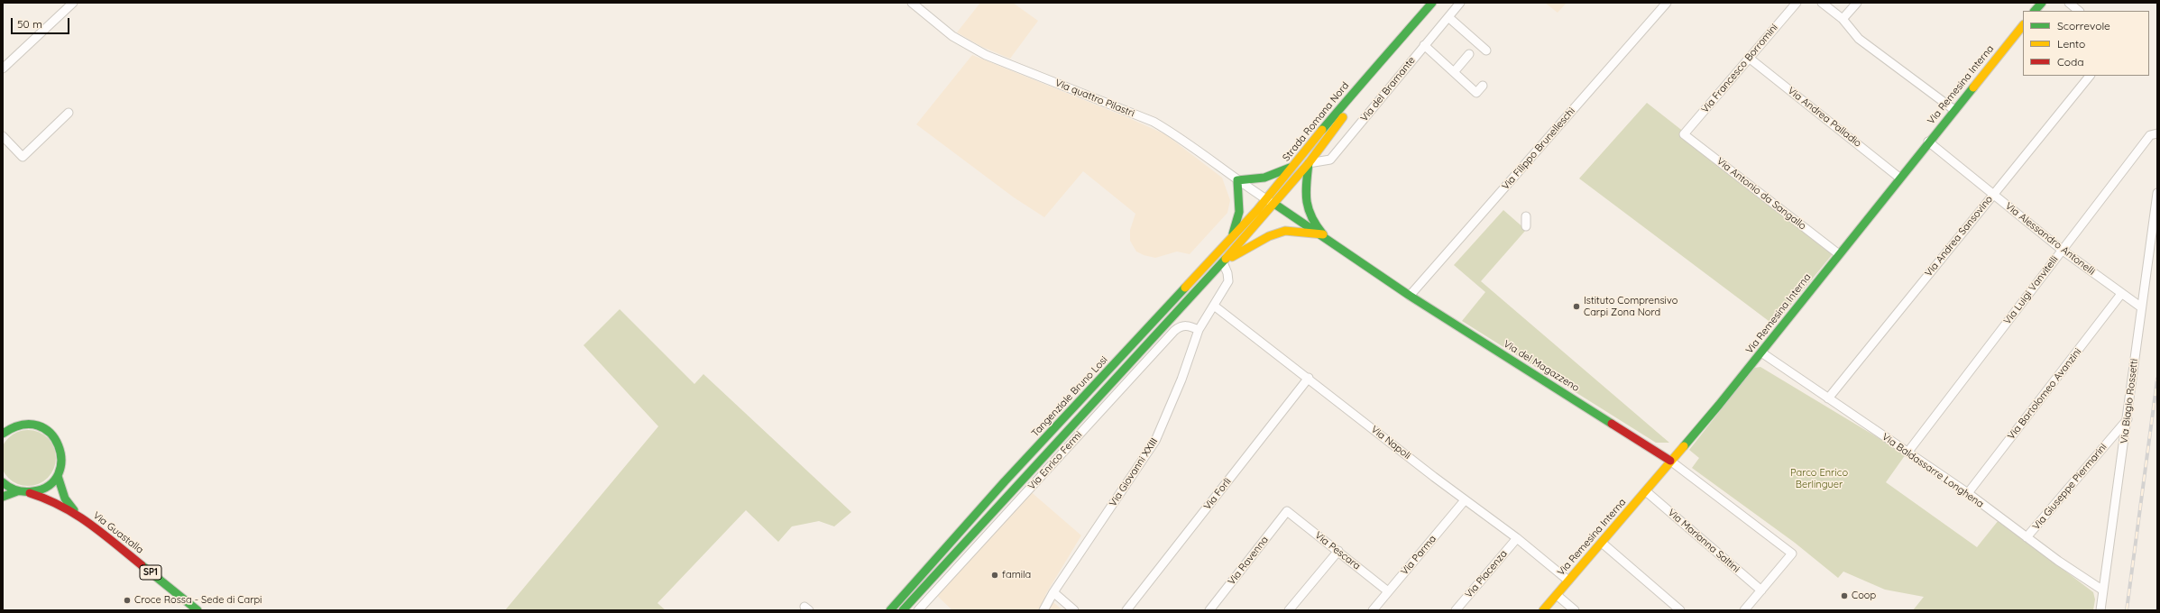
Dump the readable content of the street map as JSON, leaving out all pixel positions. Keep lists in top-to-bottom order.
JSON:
{
  "streets": {
    "main road": [
      "Via Remesina Interna",
      "Strada Romana Nord",
      "Via del Magazzeno",
      "Tangenziale Bruno Losi",
      "Via Guastalla",
      "SP1"
    ],
    "street": [
      "Via Francesco Borromini",
      "Via del Bramante",
      "Via quattro Pilastri",
      "Via Andrea Palladio",
      "Via Filippo Brunelleschi",
      "Via Antonio da Sangallo",
      "Via Andrea Sansovino",
      "Via Alessandro Antonelli",
      "Via Luigi Vanvitelli",
      "Via Bartolomeo Avanzini",
      "Via Biagio Rossetti",
      "Via Napoli",
      "Via Enrico Fermi",
      "Via Baldassarre Longhena",
      "Via Giovanni XXIII",
      "Via Giuseppe Piermarini",
      "Via Forlì",
      "Via Marianna Saltini",
      "Via Pescara",
      "Via Parma",
      "Via Ravenna",
      "Via Piacenza"
    ]
  },
  "crossings": [
    ["Via Francesco Borromini", "Via Andrea Palladio"],
    ["Via Francesco Borromini", "Via Antonio da Sangallo"],
    ["Via Remesina Interna", "Via Andrea Palladio"],
    ["Via Remesina Interna", "Via Antonio da Sangallo"],
    ["Via Remesina Interna", "Via Alessandro Antonelli"],
    ["Via Remesina Interna", "Via del Magazzeno"],
    ["Via Remesina Interna", "Via Napoli"],
    ["Via Remesina Interna", "Via Baldassarre Longhena"],
    ["Via Remesina Interna", "Via Marianna Saltini"],
    ["Via del Bramante", "Strada Romana Nord"],
    ["Via quattro Pilastri", "Strada Romana Nord"],
    ["Via quattro Pilastri", "Via del Magazzeno"],
    ["Via quattro Pilastri", "Tangenziale Bruno Losi"],
    ["Strada Romana Nord", "Via del Magazzeno"],
    ["Strada Romana Nord", "Tangenziale Bruno Losi"],
    ["Via Filippo Brunelleschi", "Via del Magazzeno"],
    ["Via Andrea Sansovino", "Via Alessandro Antonelli"],
    ["Via Andrea Sansovino", "Via Baldassarre Longhena"],
    ["Via Alessandro Antonelli", "Via Luigi Vanvitelli"],
    ["Via Alessandro Antonelli", "Via Bartolomeo Avanzini"],
    ["Via Alessandro Antonelli", "Via Biagio Rossetti"],
    ["Via Luigi Vanvitelli", "Via Baldassarre Longhena"],
    ["Via del Magazzeno", "Via Marianna Saltini"],
    ["Via Bartolomeo Avanzini", "Via Baldassarre Longhena"],
    ["Via Biagio Rossetti", "Via Baldassarre Longhena"],
    ["Via Biagio Rossetti", "Via Giuseppe Piermarini"],
    ["Via Napoli", "Via Giovanni XXIII"],
    ["Via Napoli", "Via Forlì"],
    ["Via Napoli", "Via Parma"],
    ["Via Napoli", "Via Piacenza"],
    ["Via Enrico Fermi", "Via Giovanni XXIII"],
    ["Via Baldassarre Longhena", "Via Giuseppe Piermarini"],
    ["Via Pescara", "Via Parma"],
    ["Via Pescara", "Via Ravenna"]
  ],
  "parks": ["Parco Enrico Berlinguer"],
  "places": [
    "Istituto Comprensivo Carpi Zona Nord",
    "famila",
    "Coop",
    "Croce Rossa - Sede di Carpi"
  ],
  "legend": ["Scorrevole", "Lento", "Coda"],
  "scale_bar": "50 m"
}
